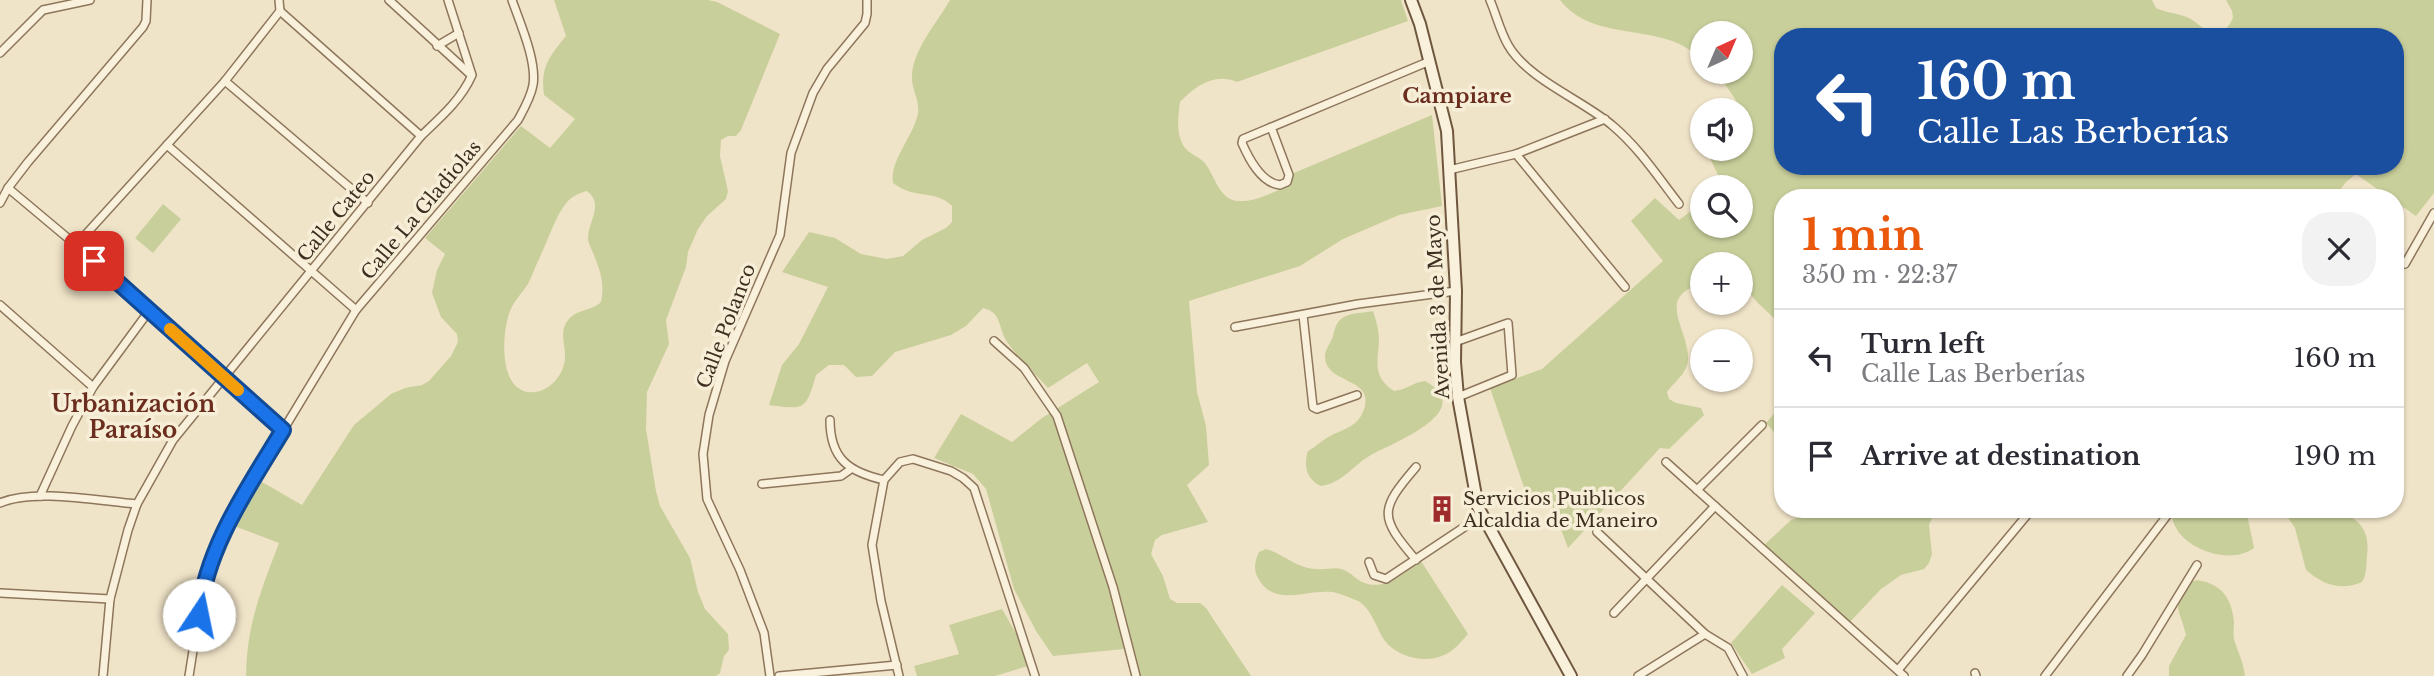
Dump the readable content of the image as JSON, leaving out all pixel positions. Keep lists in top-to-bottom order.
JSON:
{
  "streets": {
    "street": [
      "Calle La Gladiolas",
      "Calle Cateo",
      "Avenida 3 de Mayo",
      "Calle Polanco"
    ]
  },
  "districts": ["Campiare", "Urbanización Paraíso"],
  "places": {
    "building": ["Servicios Puiblicos Alcaldia de Maneiro"]
  },
  "north": "top right",
  "page": {
    "map_buttons": ["+", "−"],
    "turn": ["160 m", "Calle Las Berberías"],
    "heading": ["1 min", "350 m · 22:37"],
    "list": [
      {
        "name": "Turn left",
        "note": "Calle Las Berberías",
        "value": "160 m"
      },
      {
        "name": "Arrive at destination",
        "value": "190 m"
      }
    ]
  }
}
